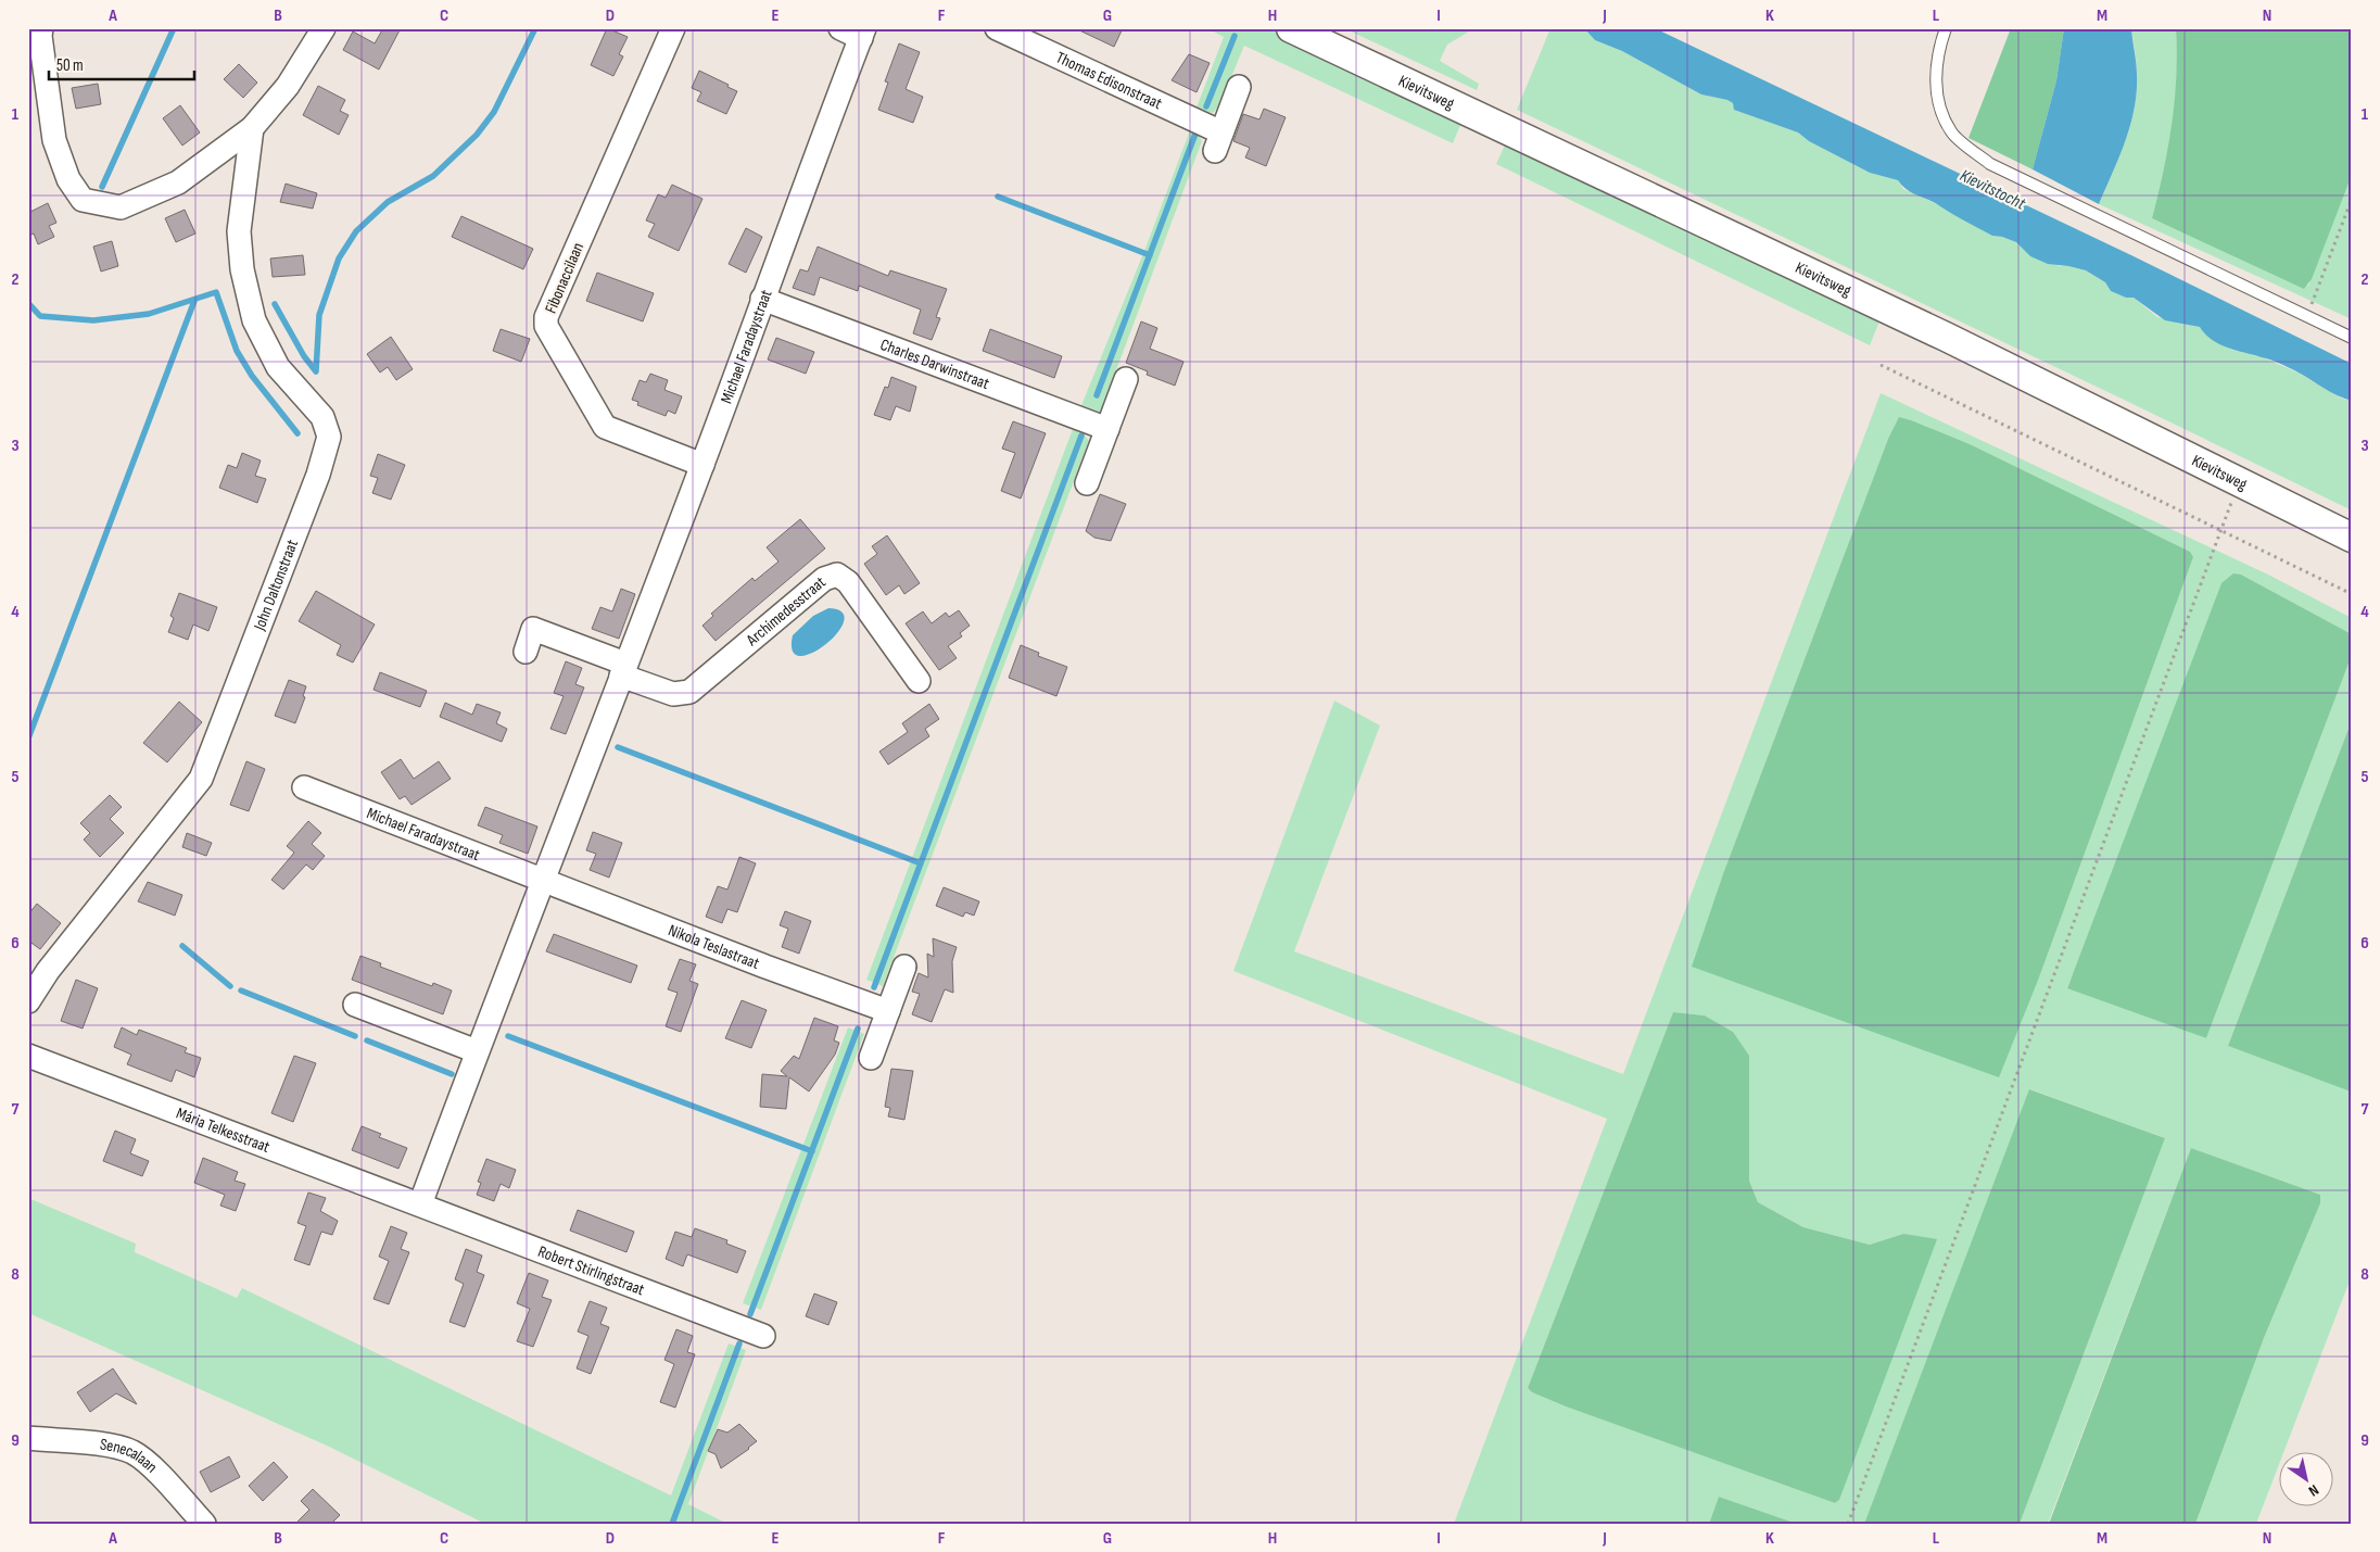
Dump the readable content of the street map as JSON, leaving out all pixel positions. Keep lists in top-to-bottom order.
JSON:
{
  "streets": {
    "street": [
      "Thomas Edisonstraat",
      "Kievitsweg",
      "Fibonaccilaan",
      "Michael Faradaystraat",
      "Charles Darwinstraat",
      "John Daltonstraat",
      "Archimedesstraat",
      "Nikola Teslastraat",
      "Mária Telkesstraat",
      "Robert Stirlingstraat",
      "Senecalaan"
    ]
  },
  "crossings": [
    ["Fibonaccilaan", "Michael Faradaystraat"],
    ["Michael Faradaystraat", "Charles Darwinstraat"],
    ["Michael Faradaystraat", "Archimedesstraat"],
    ["Michael Faradaystraat", "Nikola Teslastraat"],
    ["Michael Faradaystraat", "Mária Telkesstraat"],
    ["Michael Faradaystraat", "Robert Stirlingstraat"],
    ["Mária Telkesstraat", "Robert Stirlingstraat"]
  ],
  "water": ["Kievitstocht"],
  "scale_bar": "50 m",
  "north": "bottom right",
  "grid": {
    "columns": [
      "A",
      "B",
      "C",
      "D",
      "E",
      "F",
      "G",
      "H",
      "I",
      "J",
      "K",
      "L",
      "M",
      "N"
    ],
    "rows": [
      "1",
      "2",
      "3",
      "4",
      "5",
      "6",
      "7",
      "8",
      "9"
    ]
  }
}
